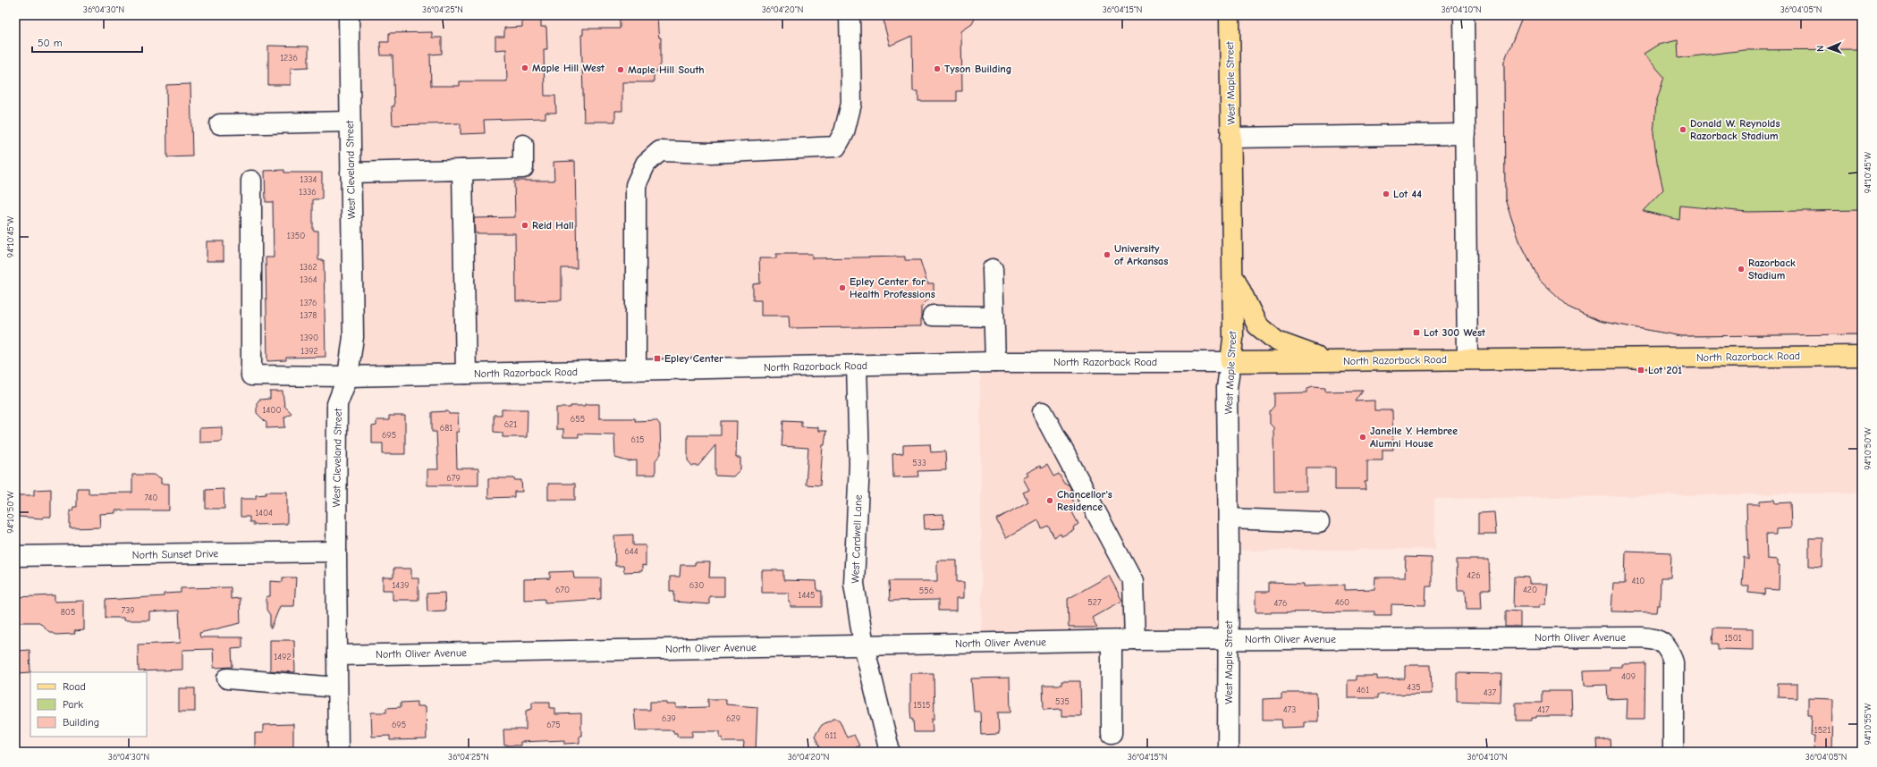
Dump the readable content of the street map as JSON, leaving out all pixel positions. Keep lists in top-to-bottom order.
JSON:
{
  "streets": {
    "main road": ["West Maple Street", "North Razorback Road"],
    "street": [
      "West Cleveland Street",
      "West Cardwell Lane",
      "North Sunset Drive",
      "North Oliver Avenue"
    ]
  },
  "crossings": [
    ["West Maple Street", "North Razorback Road"],
    ["West Maple Street", "North Oliver Avenue"],
    ["West Cleveland Street", "North Razorback Road"],
    ["West Cleveland Street", "North Sunset Drive"],
    ["West Cleveland Street", "North Oliver Avenue"],
    ["North Razorback Road", "West Cardwell Lane"],
    ["West Cardwell Lane", "North Oliver Avenue"]
  ],
  "places": {
    "other": [
      "Maple Hill West",
      "Tyson Building",
      "Maple Hill South",
      "Donald W. Reynolds Razorback Stadium",
      "Lot 44",
      "Reid Hall",
      "University of Arkansas",
      "Razorback Stadium",
      "Epley Center for Health Professions",
      "Janelle Y. Hembree Alumni House",
      "Chancellor's Residence"
    ],
    "transit": ["Lot 300 West", "Epley Center", "Lot 201"]
  },
  "house_numbers": [
    "1236",
    "1334",
    "1336",
    "1350",
    "1362",
    "1364",
    "1376",
    "1378",
    "1390",
    "1392",
    "1400",
    "655",
    "621",
    "681",
    "695",
    "615",
    "533",
    "679",
    "740",
    "1404",
    "644",
    "426",
    "410",
    "1439",
    "630",
    "670",
    "420",
    "556",
    "1445",
    "527",
    "460",
    "476",
    "739",
    "805",
    "1501",
    "1492",
    "409",
    "435",
    "461",
    "437",
    "535",
    "1515",
    "473",
    "417",
    "639",
    "629",
    "695",
    "675",
    "1521",
    "611"
  ],
  "legend": ["Road", "Park", "Building"],
  "scale_bar": "50 m",
  "north": "left",
  "coordinates": [
    "36°04'30\"N",
    "36°04'25\"N",
    "36°04'20\"N",
    "36°04'15\"N",
    "36°04'10\"N",
    "36°04'05\"N",
    "94°10'45\"W",
    "94°10'50\"W",
    "94°10'55\"W"
  ]
}
